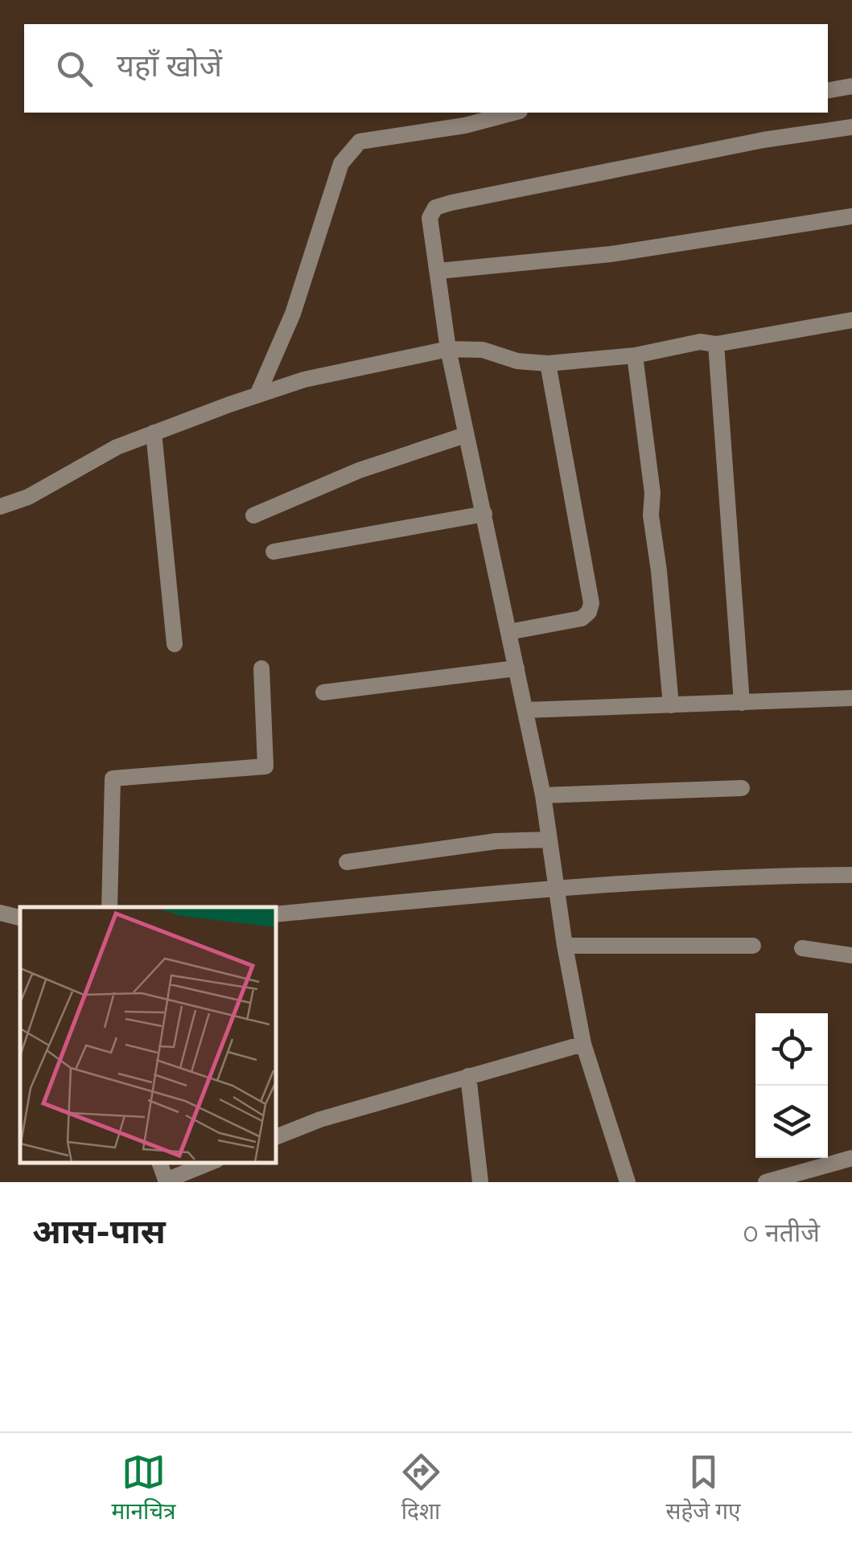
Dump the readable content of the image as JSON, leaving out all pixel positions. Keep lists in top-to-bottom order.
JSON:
{
  "page": {
    "search": "यहाँ खोजें",
    "heading": ["आस-पास", "0 नतीजे"],
    "nav": ["मानचित्र", "दिशा", "सहेजे गए"]
  }
}
